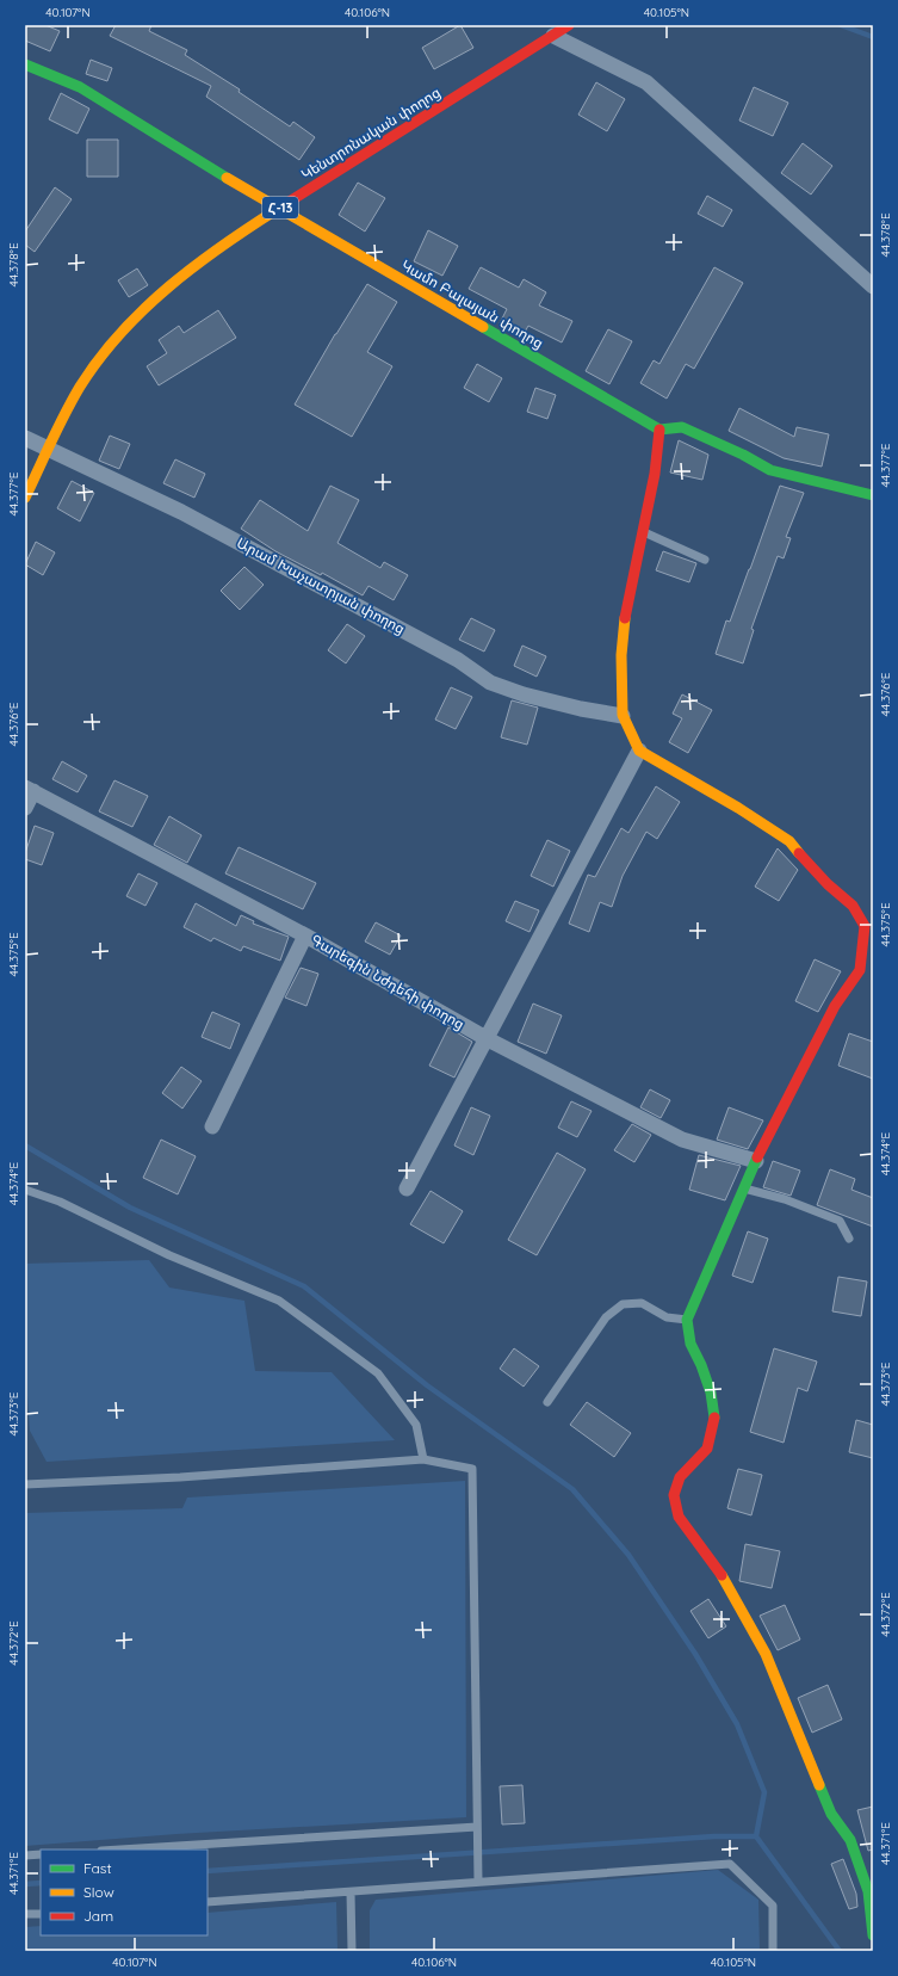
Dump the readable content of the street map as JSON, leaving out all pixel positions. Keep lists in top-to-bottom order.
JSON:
{
  "streets": {
    "street": [
      "Կենտրոնական փողոց",
      "Հ-13",
      "Կամո Բալայան փողոց",
      "Արամ Խաչատրյան փողոց",
      "Գարեգին Նժդեհի փողոց"
    ]
  },
  "crossings": [
    ["Կենտրոնական փողոց", "Կամո Բալայան փողոց"],
    ["Կենտրոնական փողոց", "Արամ Խաչատրյան փողոց"]
  ],
  "legend": ["Fast", "Slow", "Jam"],
  "coordinates": [
    "40.107°N",
    "40.106°N",
    "40.105°N",
    "44.378°E",
    "44.377°E",
    "44.376°E",
    "44.375°E",
    "44.374°E",
    "44.373°E",
    "44.372°E",
    "44.371°E"
  ]
}
